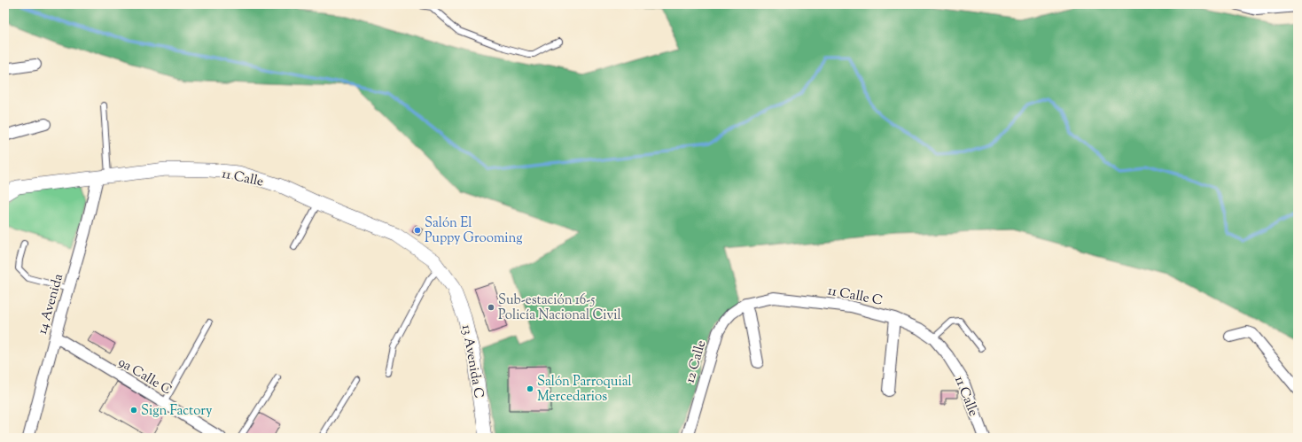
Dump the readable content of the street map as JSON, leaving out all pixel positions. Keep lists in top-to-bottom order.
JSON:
{
  "streets": {
    "street": [
      "11 Calle",
      "11 Calle C",
      "14 Avenida",
      "13 Avenida C",
      "12 Calle",
      "9a Calle C"
    ]
  },
  "crossings": [
    ["11 Calle", "11 Calle C"],
    ["11 Calle", "14 Avenida"],
    ["11 Calle", "13 Avenida C"],
    ["11 Calle C", "12 Calle"],
    ["14 Avenida", "9a Calle C"]
  ],
  "places": [
    "Salón El Puppy Grooming",
    "Sub-estación 16-5 Policía Nacional Civil",
    "Salón Parroquial Mercedarios",
    "Sign Factory"
  ]
}
